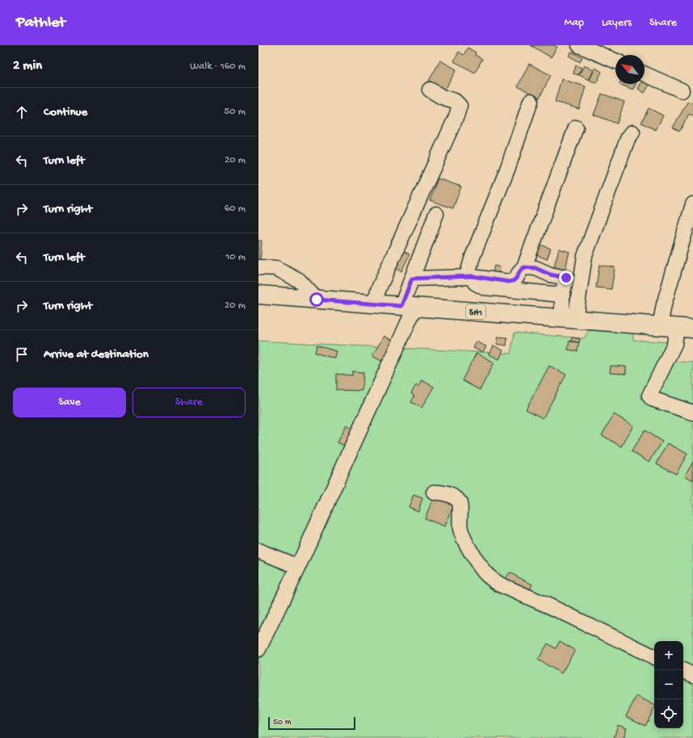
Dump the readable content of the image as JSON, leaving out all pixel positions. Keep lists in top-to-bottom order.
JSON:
{
  "streets": {
    "main road": ["SH1"]
  },
  "scale_bar": "50 m",
  "north": "top left",
  "page": {
    "header": "Pathlet",
    "nav": ["Map", "Layers", "Share"],
    "heading": ["2 min", "Walk · 160 m"],
    "list": [
      ["Continue", "50 m"],
      ["Turn left", "20 m"],
      ["Turn right", "60 m"],
      ["Turn left", "10 m"],
      ["Turn right", "20 m"],
      "Arrive at destination"
    ],
    "buttons": ["Save", "Share"],
    "map_buttons": ["+", "−"],
    "scale": "50 m"
  }
}
